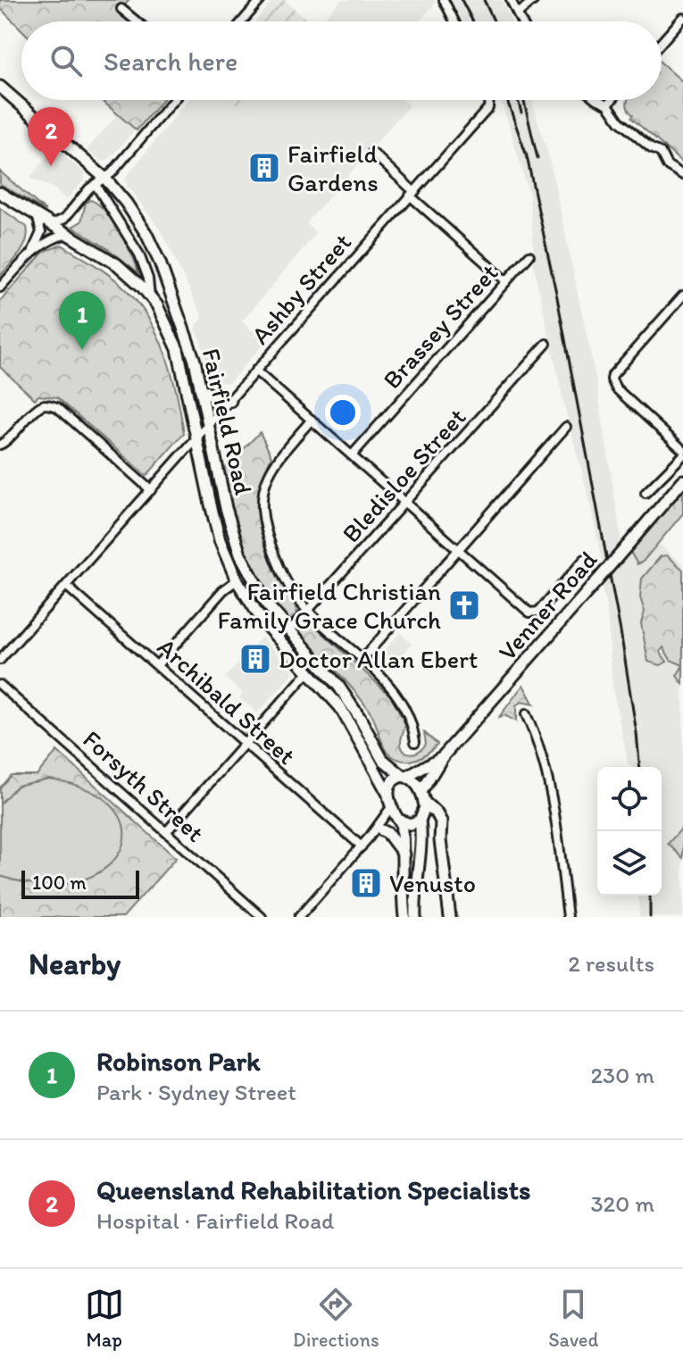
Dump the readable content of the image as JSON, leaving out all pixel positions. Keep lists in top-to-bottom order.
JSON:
{
  "streets": {
    "main road": ["Fairfield Road", "Venner Road"],
    "street": [
      "Ashby Street",
      "Brassey Street",
      "Bledisloe Street",
      "Archibald Street",
      "Forsyth Street"
    ]
  },
  "crossings": [
    ["Ashby Street", "Fairfield Road"],
    ["Ashby Street", "Archibald Street"],
    ["Fairfield Road", "Bledisloe Street"],
    ["Fairfield Road", "Venner Road"]
  ],
  "places": {
    "building": ["Fairfield Gardens", "Doctor Allan Ebert", "Venusto"],
    "church": ["Fairfield Christian Family Grace Church"]
  },
  "scale_bar": "100 m",
  "page": {
    "search": "Search here",
    "pins": ["2", "1"],
    "scale": "100 m",
    "heading": ["Nearby", "2 results"],
    "list": [
      {
        "mark": "1",
        "name": "Robinson Park",
        "note": "Park · Sydney Street",
        "value": "230 m"
      },
      {
        "mark": "2",
        "name": "Queensland Rehabilitation Specialists",
        "note": "Hospital · Fairfield Road",
        "value": "320 m"
      }
    ],
    "nav": ["Map", "Directions", "Saved"]
  }
}
